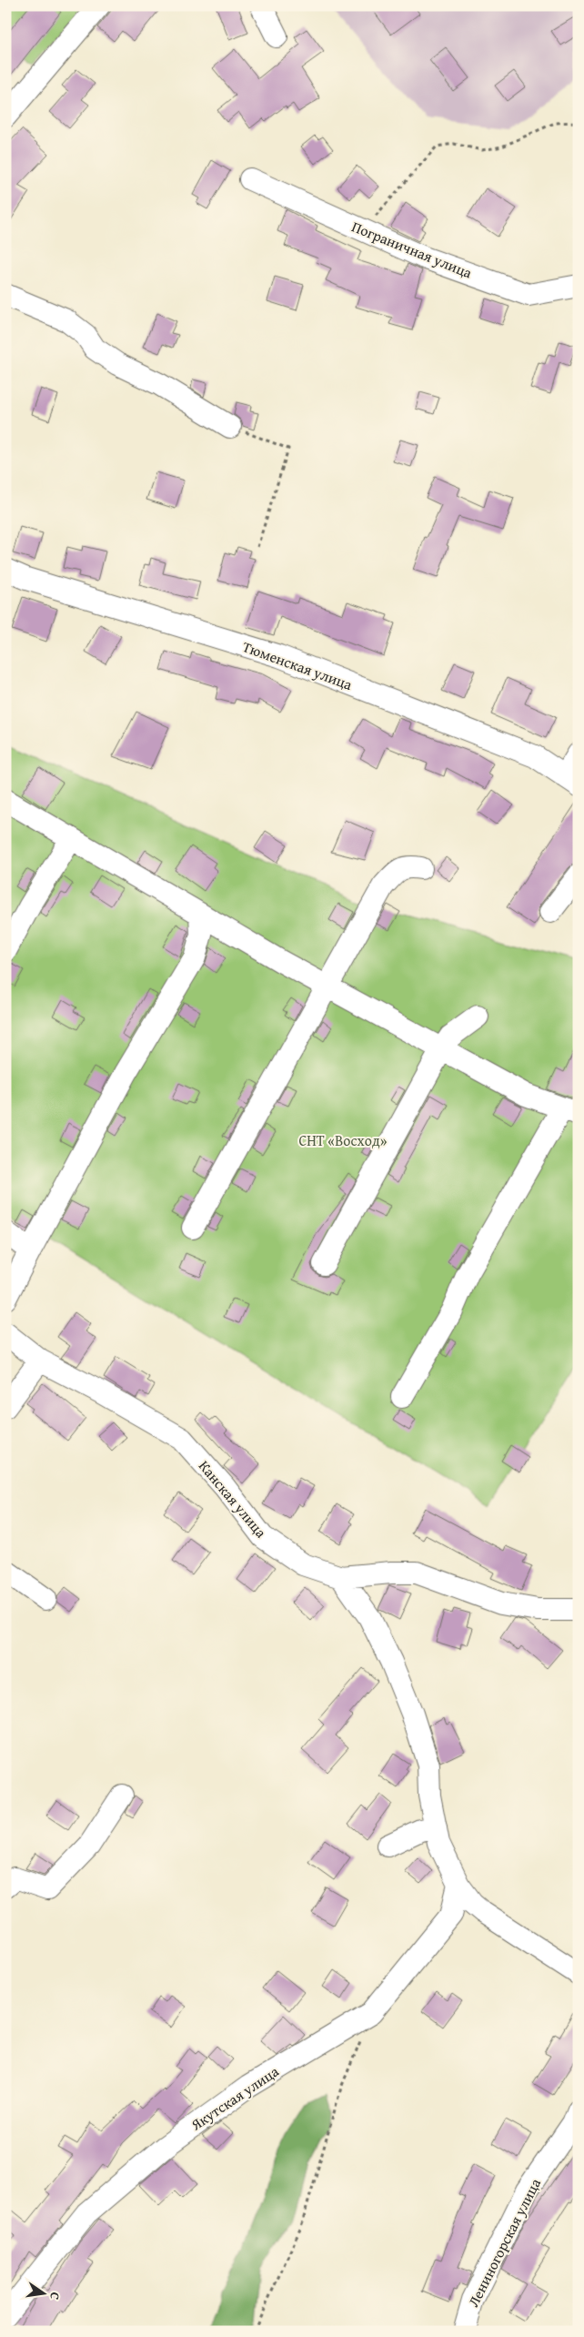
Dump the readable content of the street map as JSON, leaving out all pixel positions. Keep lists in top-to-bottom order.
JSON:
{
  "streets": {
    "street": [
      "Пограничная улица",
      "Тюменская улица",
      "Канская улица",
      "Якутская улица",
      "Лениногорская улица"
    ]
  },
  "parks": ["СНТ «Восход»"],
  "north": "right"
}
